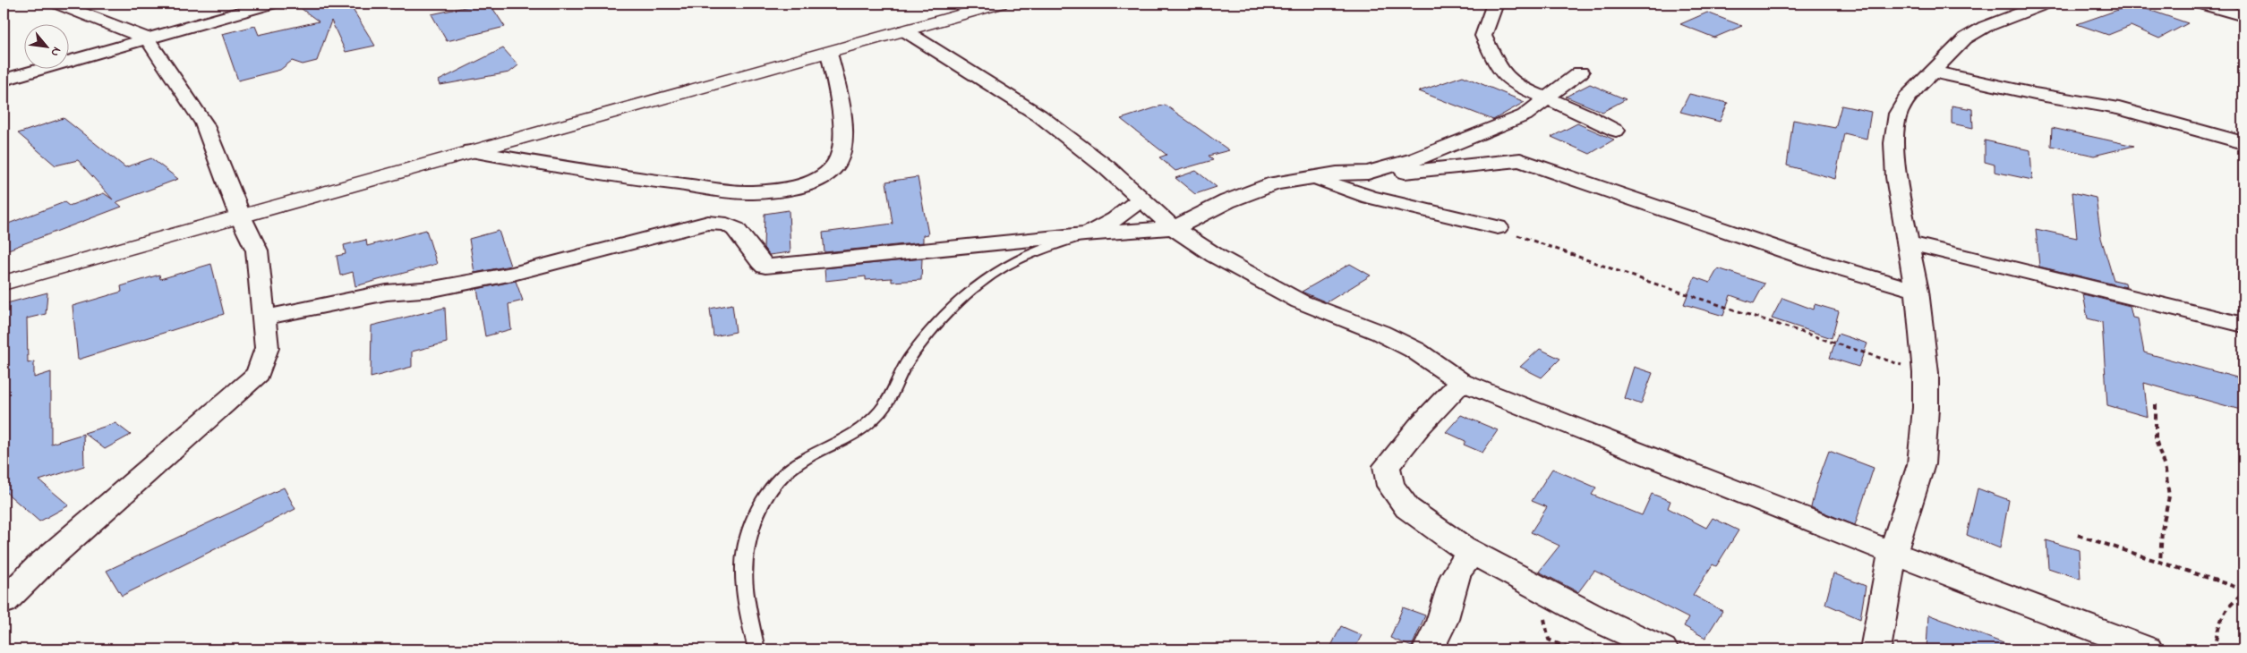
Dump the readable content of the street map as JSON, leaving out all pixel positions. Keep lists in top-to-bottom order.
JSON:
{
  "north": "bottom right"
}
